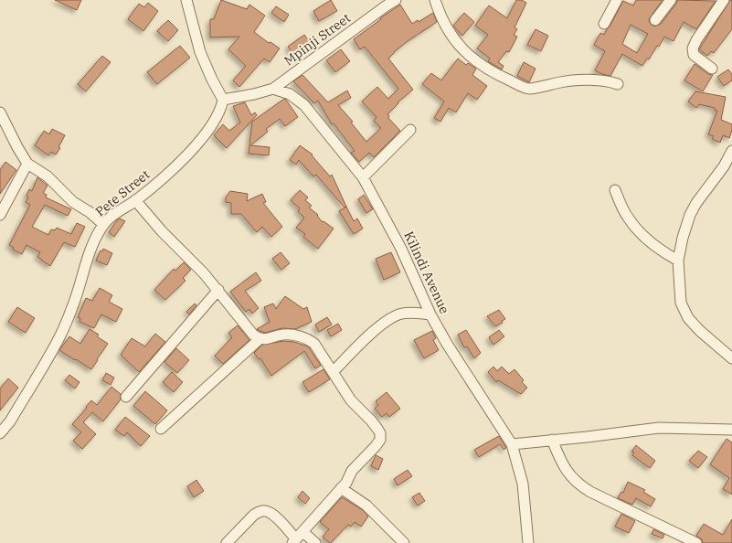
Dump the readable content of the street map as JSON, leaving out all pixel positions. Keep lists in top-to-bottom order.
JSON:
{
  "streets": {
    "street": ["Mpinji Street", "Pete Street", "Kilindi Avenue"]
  },
  "crossings": [
    ["Mpinji Street", "Kilindi Avenue"]
  ]
}
